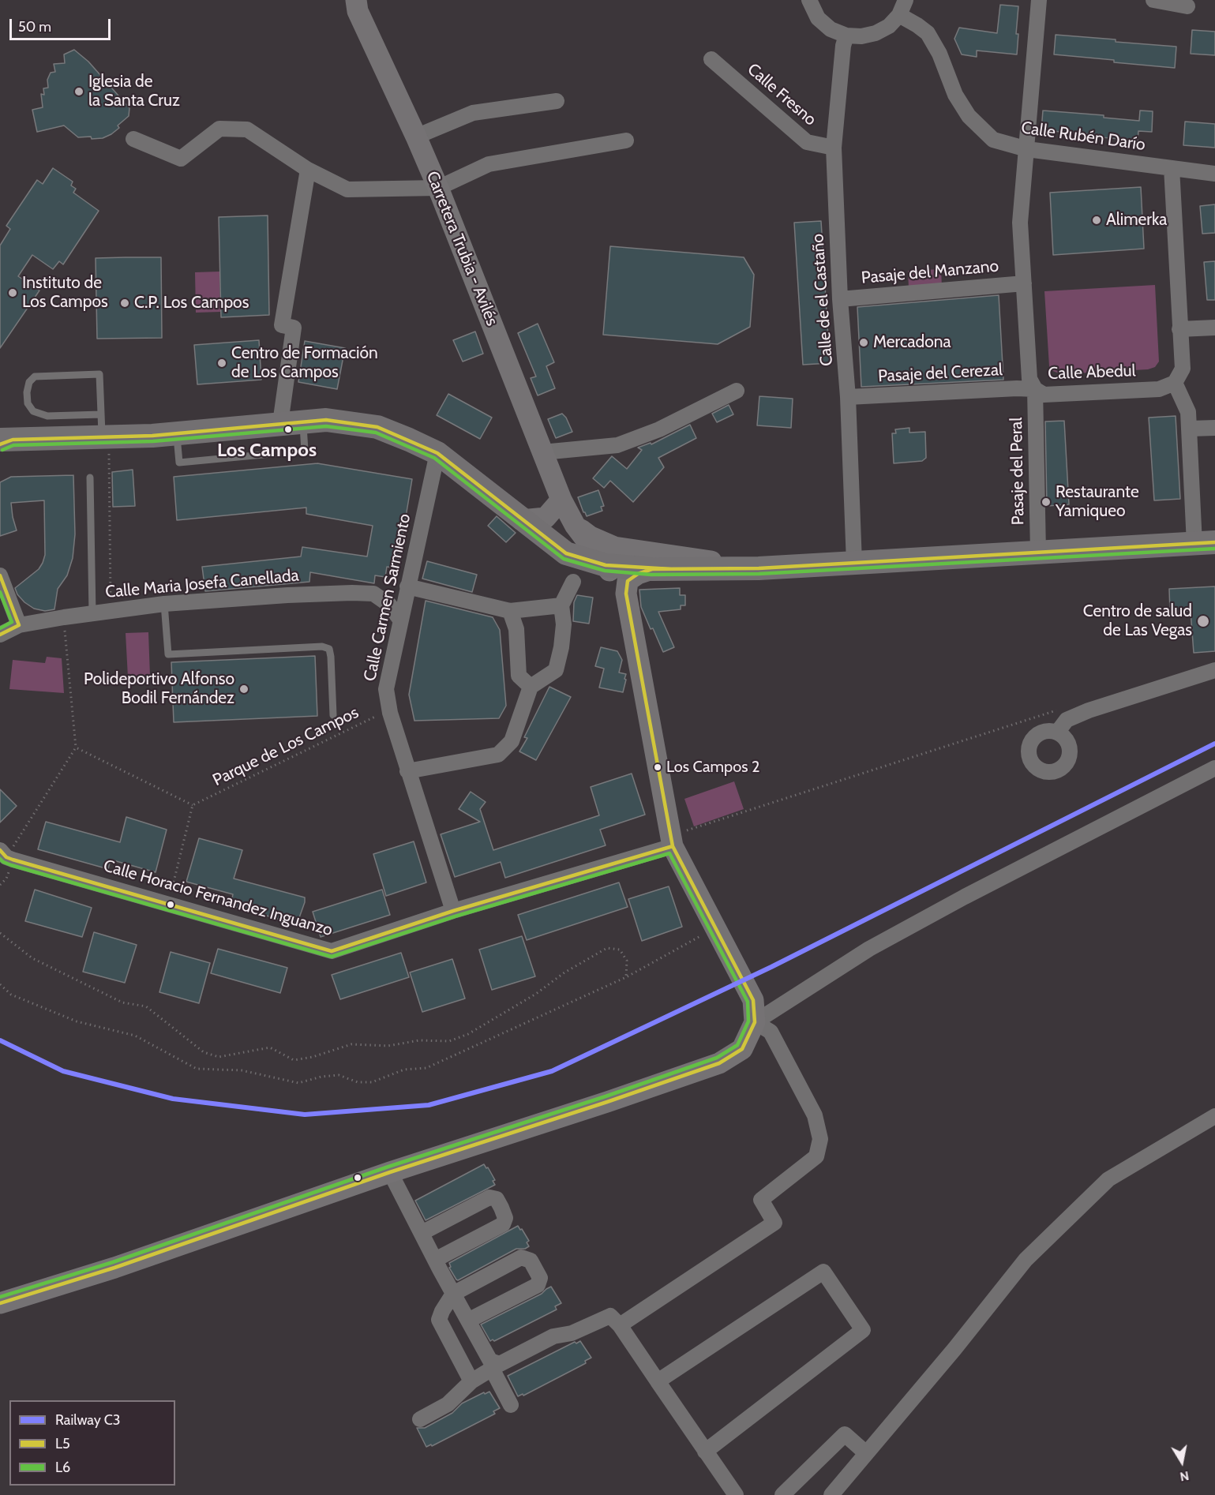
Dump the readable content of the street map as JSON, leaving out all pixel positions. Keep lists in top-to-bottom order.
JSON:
{
  "streets": {
    "street": [
      "Calle Fresno",
      "Calle Rubén Darío",
      "Carretera Trubia - Avilés",
      "Pasaje del Manzano",
      "Calle de el Castaño",
      "Calle Abedul",
      "Pasaje del Cerezal",
      "Pasaje del Peral",
      "Calle Maria Josefa Canellada",
      "Calle Carmen Sarmiento",
      "Calle Horacio Fernandez Inguanzo"
    ],
    "path": ["Parque de Los Campos"]
  },
  "crossings": [
    ["Calle Fresno", "Calle de el Castaño"],
    ["Calle Rubén Darío", "Calle Abedul"],
    ["Pasaje del Manzano", "Calle de el Castaño"],
    ["Pasaje del Manzano", "Calle Abedul"],
    ["Calle de el Castaño", "Pasaje del Cerezal"],
    ["Calle Abedul", "Pasaje del Cerezal"],
    ["Calle Abedul", "Pasaje del Peral"],
    ["Pasaje del Cerezal", "Pasaje del Peral"],
    ["Calle Maria Josefa Canellada", "Calle Carmen Sarmiento"],
    ["Calle Carmen Sarmiento", "Parque de Los Campos"],
    ["Calle Carmen Sarmiento", "Calle Horacio Fernandez Inguanzo"]
  ],
  "districts": ["Los Campos"],
  "places": [
    "Iglesia de la Santa Cruz",
    "Alimerka",
    "Instituto de Los Campos",
    "C.P. Los Campos",
    "Mercadona",
    "Centro de Formación de Los Campos",
    "Restaurante Yamiqueo",
    "Centro de salud de Las Vegas",
    "Polideportivo Alfonso Bodil Fernández",
    "Los Campos 2"
  ],
  "lines": ["transit line L5", "transit line L6", "rail line C3"],
  "legend": ["Railway C3", "L5", "L6"],
  "scale_bar": "50 m",
  "north": "bottom"
}
